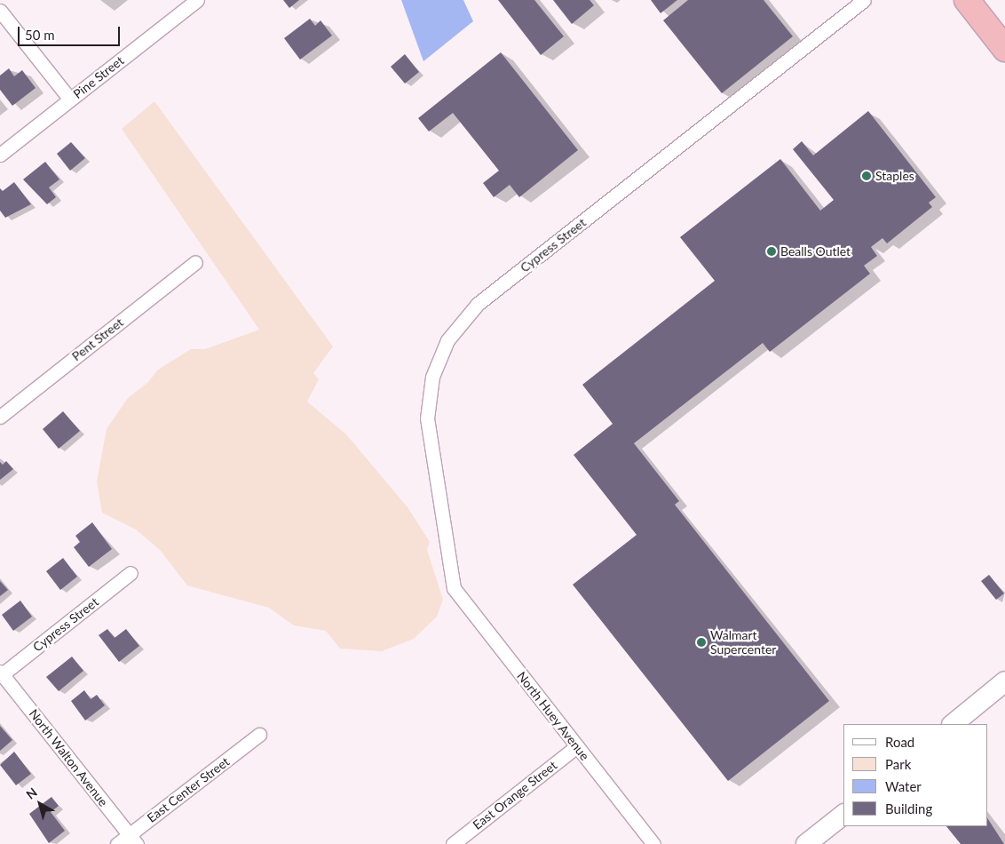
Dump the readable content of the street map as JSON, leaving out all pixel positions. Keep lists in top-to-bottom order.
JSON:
{
  "streets": {
    "street": [
      "Pine Street",
      "Cypress Street",
      "Pent Street",
      "North Huey Avenue",
      "North Walton Avenue",
      "East Center Street",
      "East Orange Street"
    ]
  },
  "crossings": [
    ["Cypress Street", "North Huey Avenue"],
    ["Cypress Street", "North Walton Avenue"],
    ["North Huey Avenue", "East Orange Street"],
    ["North Walton Avenue", "East Center Street"]
  ],
  "places": ["Staples", "Bealls Outlet", "Walmart Supercenter"],
  "legend": [
    "Road",
    "Park",
    "Water",
    "Building"
  ],
  "scale_bar": "50 m",
  "north": "top left"
}
